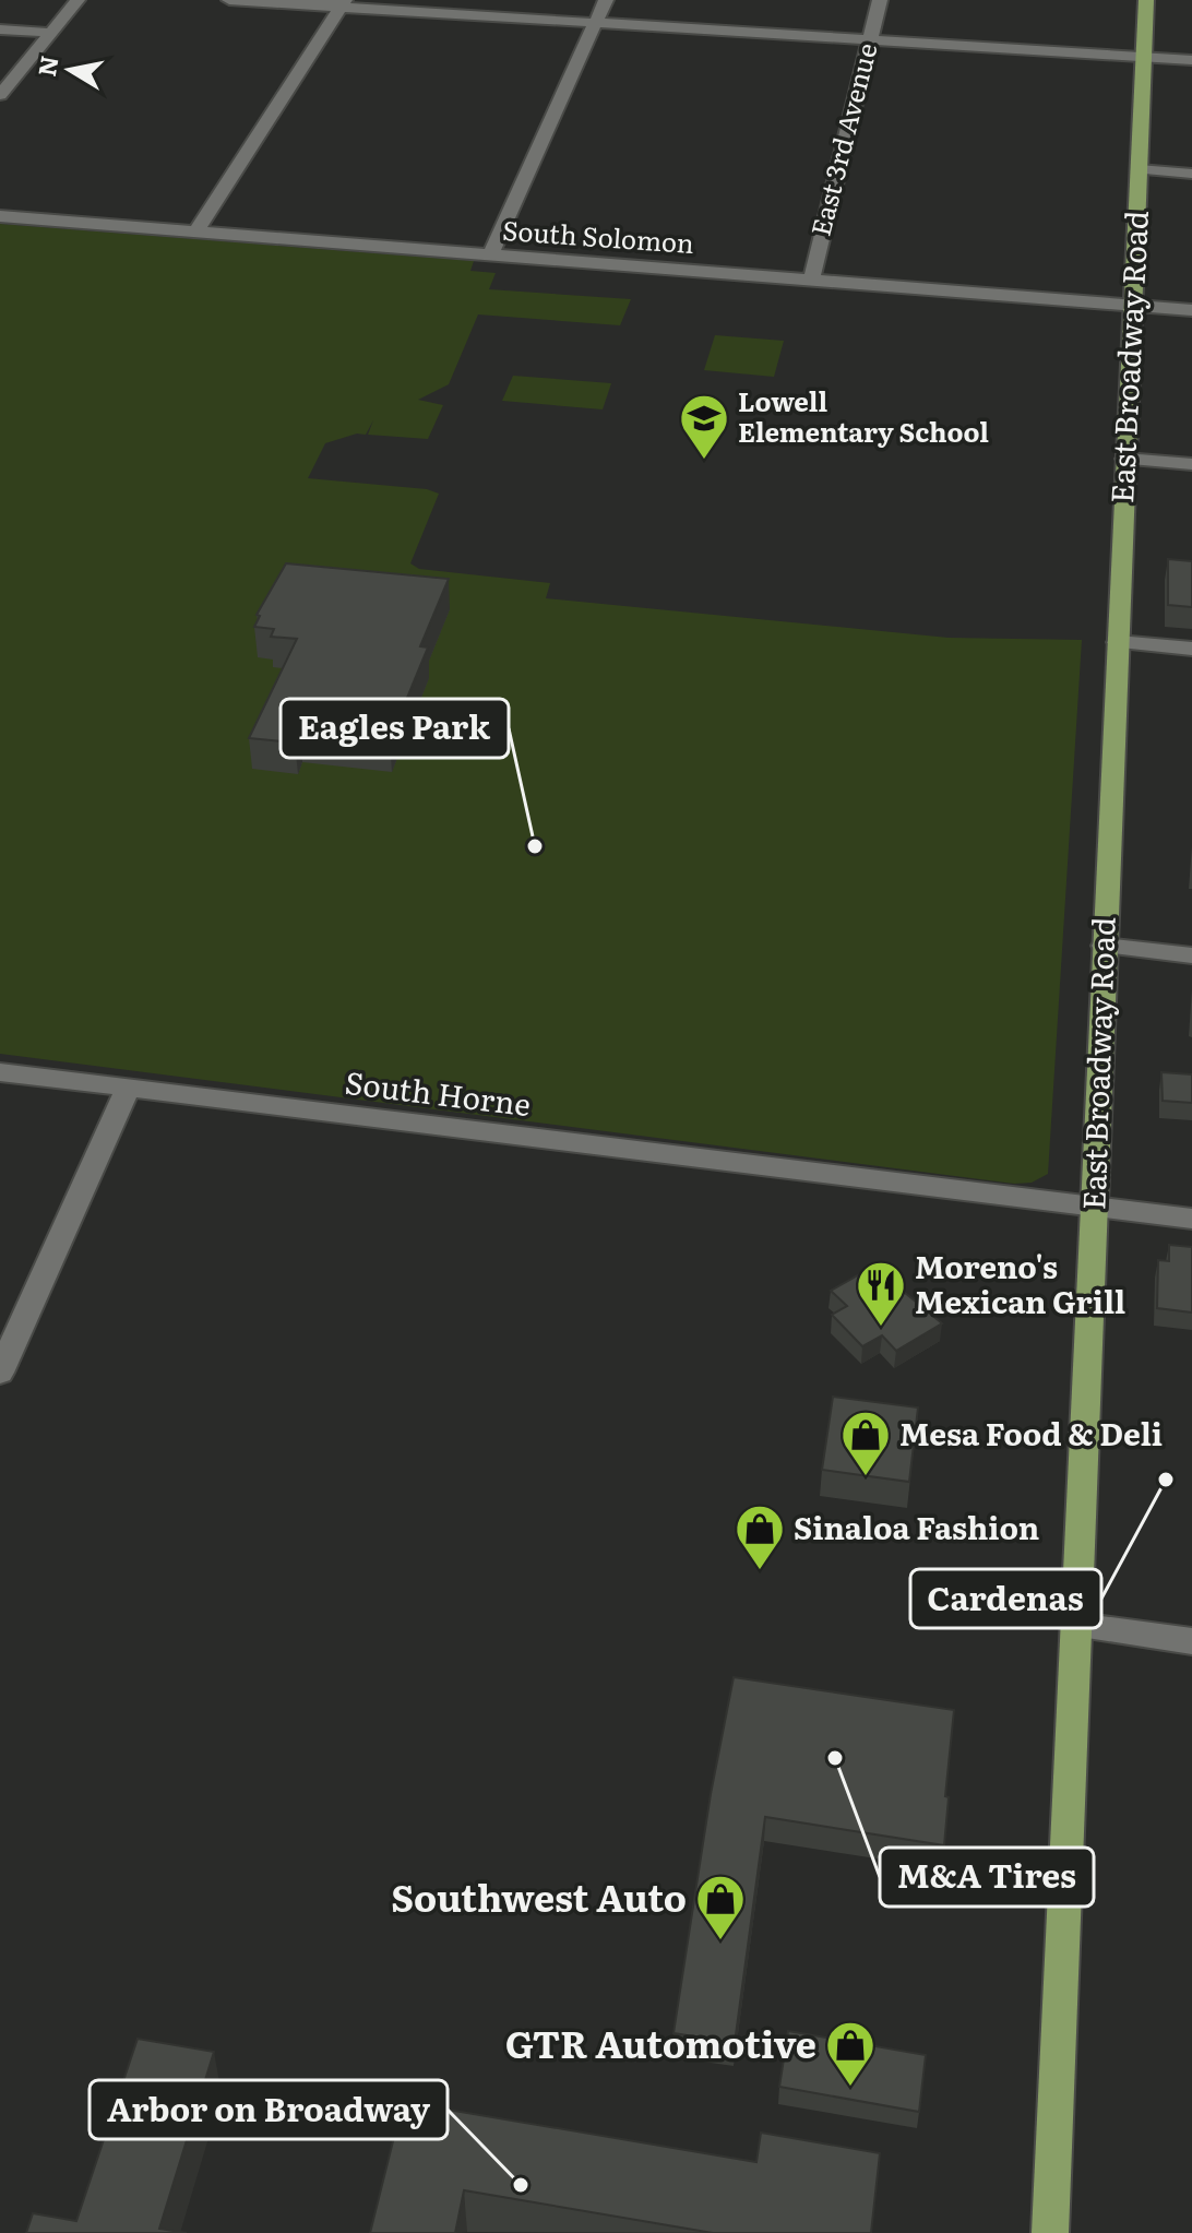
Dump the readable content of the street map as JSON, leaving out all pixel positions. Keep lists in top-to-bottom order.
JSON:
{
  "streets": {
    "main road": ["East Broadway Road"],
    "street": ["East 3rd Avenue", "South Solomon", "South Horne"]
  },
  "crossings": [
    ["East 3rd Avenue", "South Solomon"],
    ["South Solomon", "East Broadway Road"],
    ["East Broadway Road", "South Horne"]
  ],
  "places": {
    "school or university": ["Lowell Elementary School"],
    "other": [
      "Eagles Park",
      "Cardenas",
      "M&A Tires",
      "Arbor on Broadway"
    ],
    "restaurant": ["Moreno's Mexican Grill"],
    "shop": [
      "Mesa Food & Deli",
      "Sinaloa Fashion",
      "Southwest Auto",
      "GTR Automotive"
    ]
  },
  "north": "left"
}
